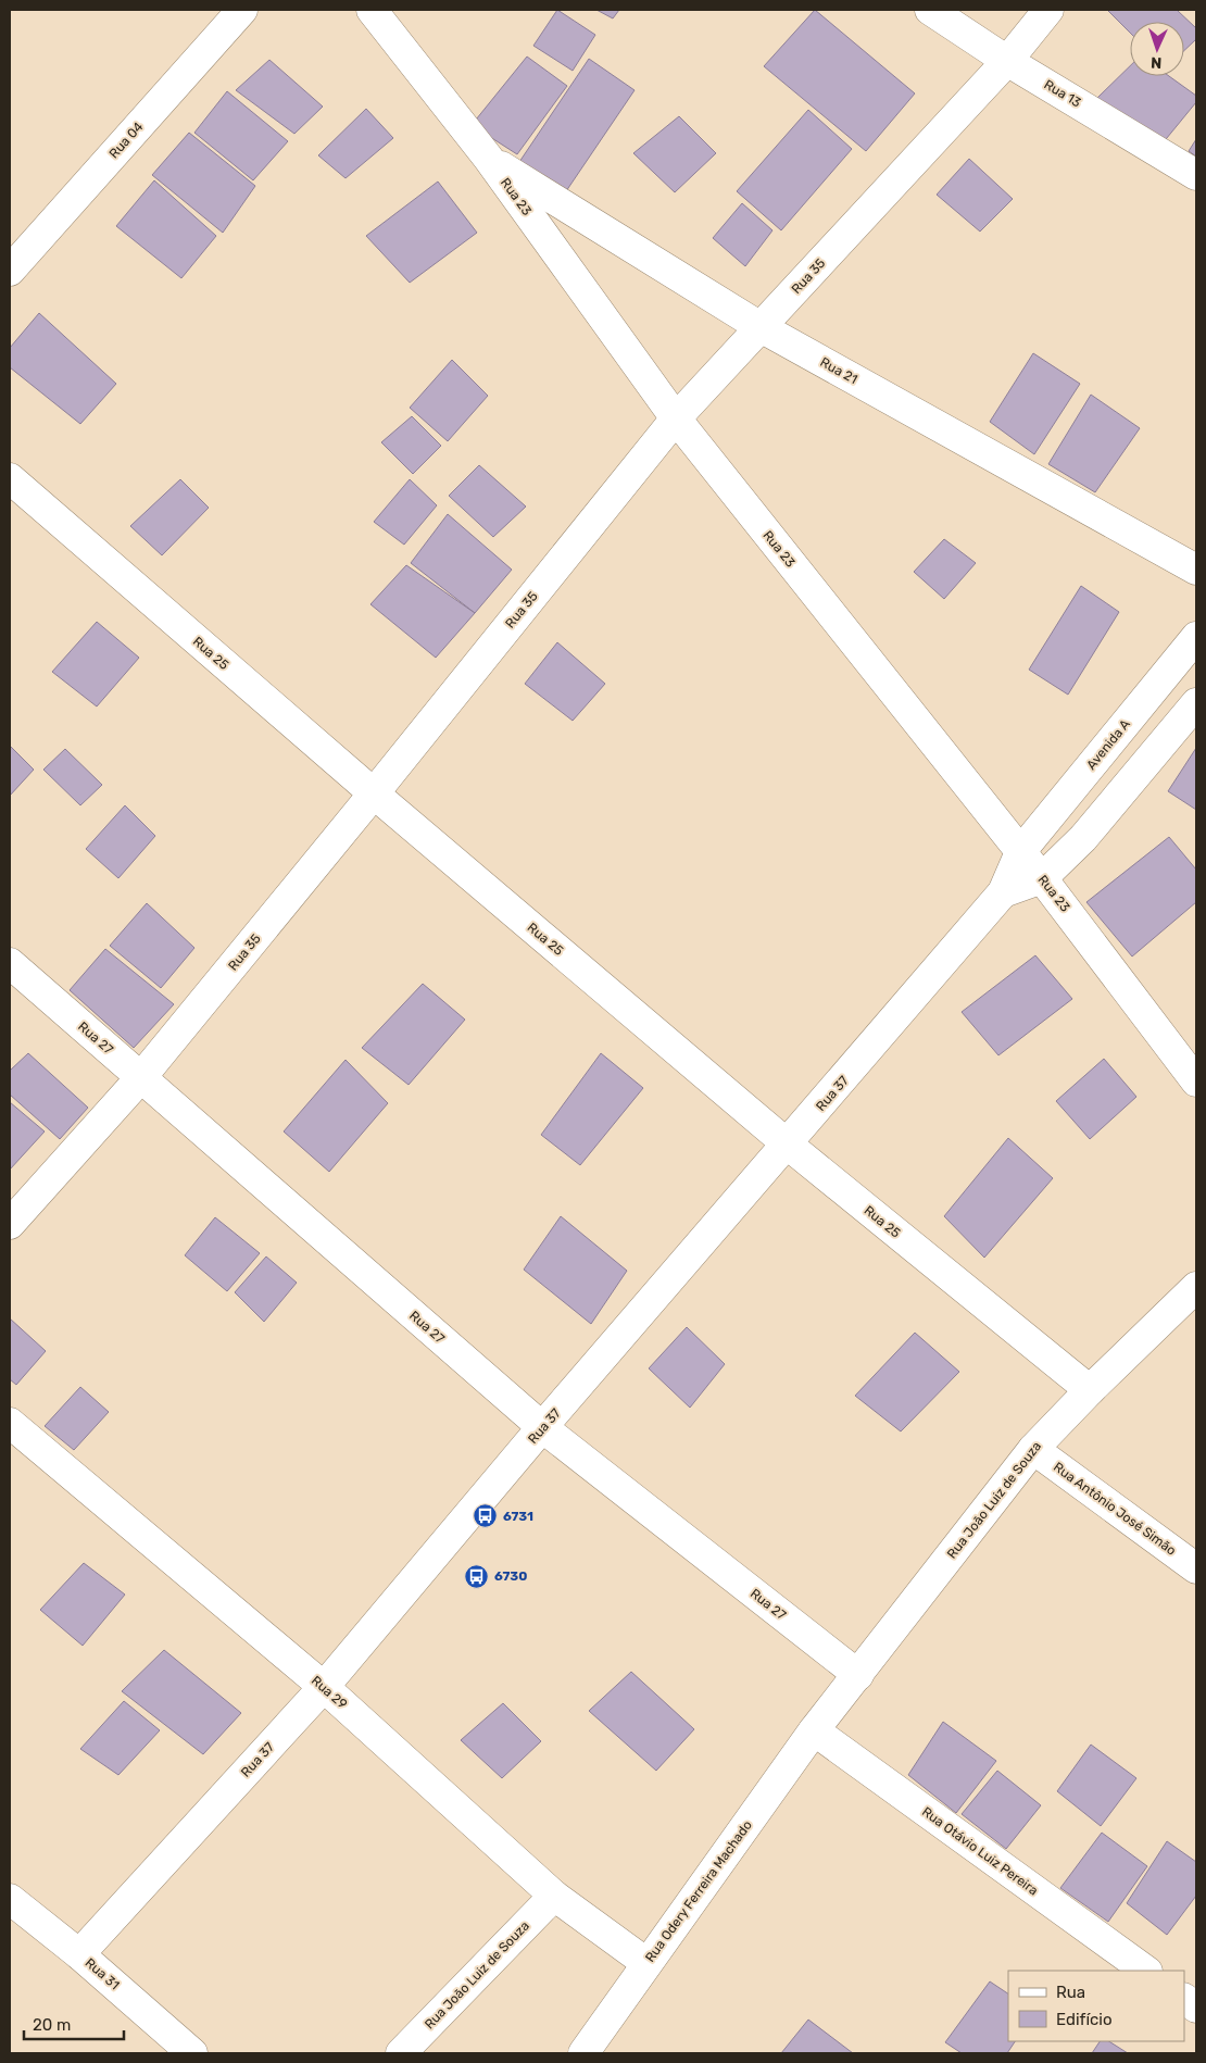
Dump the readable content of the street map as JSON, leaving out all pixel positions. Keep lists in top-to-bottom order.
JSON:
{
  "streets": {
    "street": [
      "Rua 13",
      "Rua 04",
      "Rua 23",
      "Rua 35",
      "Rua 21",
      "Rua 25",
      "Avenida A",
      "Rua 27",
      "Rua 37",
      "Rua João Luiz de Souza",
      "Rua Antônio José Simão",
      "Rua 29",
      "Rua Otávio Luiz Pereira",
      "Rua Odery Ferreira Machado",
      "Rua 31"
    ]
  },
  "crossings": [
    ["Rua 13", "Rua 35"],
    ["Rua 23", "Rua 35"],
    ["Rua 23", "Rua 21"],
    ["Rua 23", "Avenida A"],
    ["Rua 23", "Rua 37"],
    ["Rua 35", "Rua 21"],
    ["Rua 35", "Rua 25"],
    ["Rua 35", "Rua 27"],
    ["Rua 25", "Rua 37"],
    ["Rua 25", "Rua João Luiz de Souza"],
    ["Avenida A", "Rua 37"],
    ["Rua 27", "Rua 37"],
    ["Rua 27", "Rua João Luiz de Souza"],
    ["Rua 37", "Rua 29"],
    ["Rua 37", "Rua 31"],
    ["Rua João Luiz de Souza", "Rua Antônio José Simão"],
    ["Rua João Luiz de Souza", "Rua 29"],
    ["Rua João Luiz de Souza", "Rua Otávio Luiz Pereira"],
    ["Rua João Luiz de Souza", "Rua Odery Ferreira Machado"],
    ["Rua 29", "Rua Odery Ferreira Machado"],
    ["Rua Otávio Luiz Pereira", "Rua Odery Ferreira Machado"]
  ],
  "places": {
    "bus stop": ["6731", "6730"]
  },
  "legend": ["Rua", "Edifício"],
  "scale_bar": "20 m",
  "north": "bottom"
}
